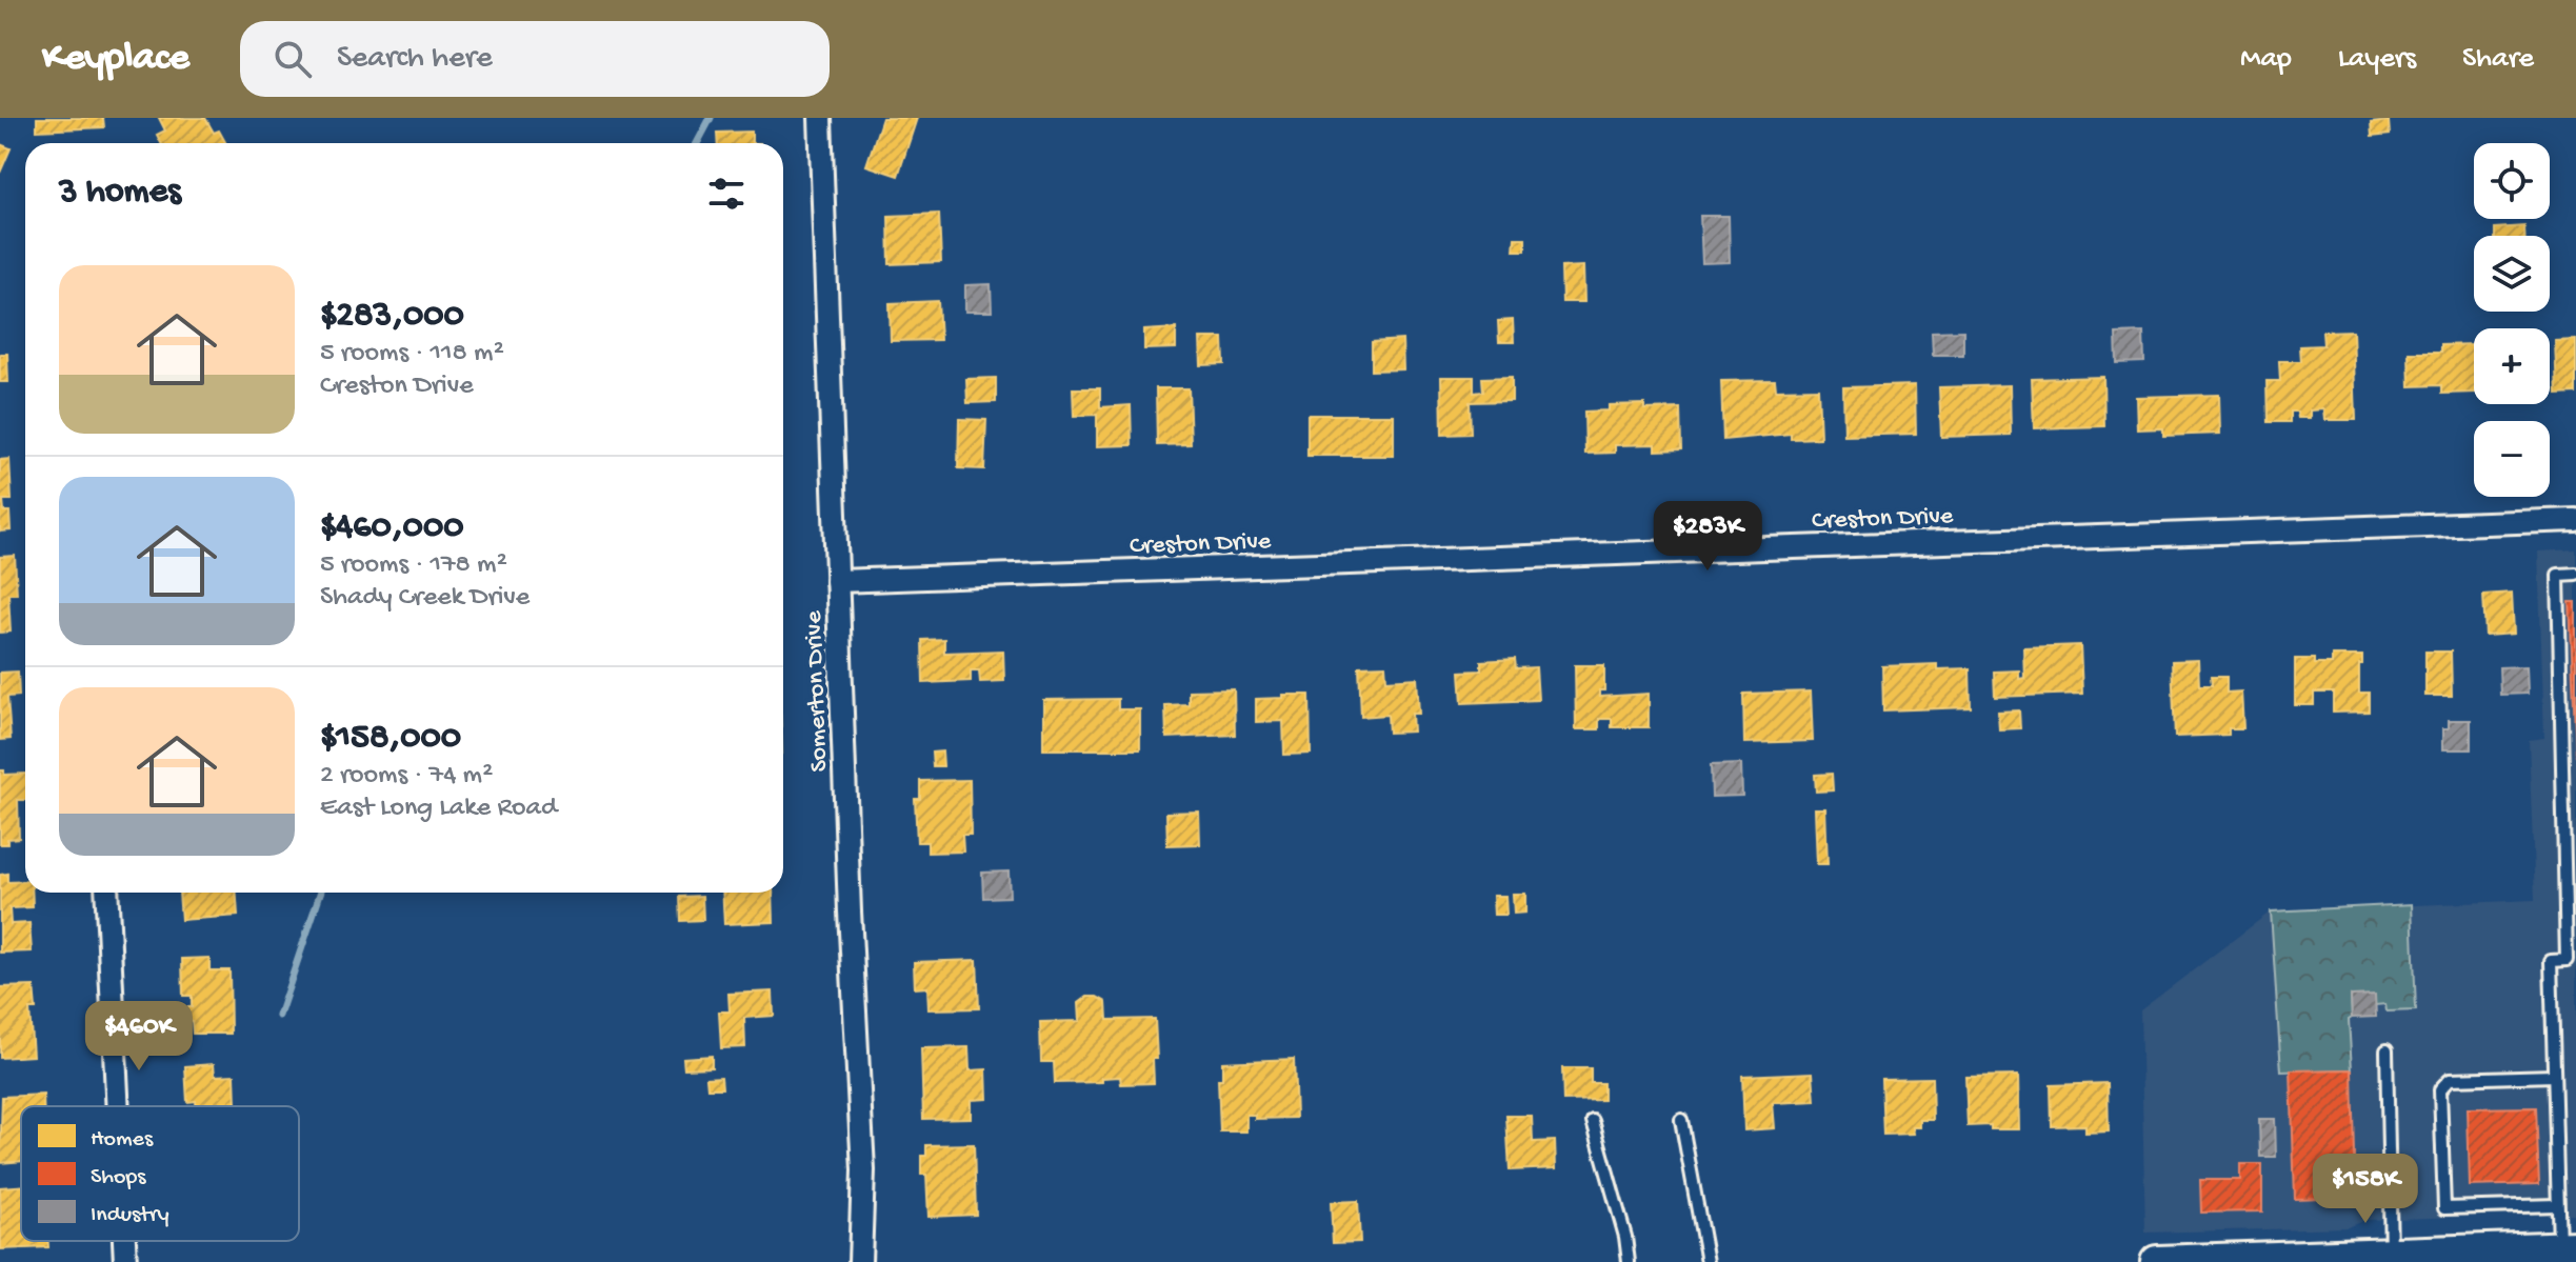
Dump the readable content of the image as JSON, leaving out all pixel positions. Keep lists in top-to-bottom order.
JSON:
{
  "streets": {
    "street": ["Creston Drive", "Somerton Drive"]
  },
  "crossings": [
    ["Creston Drive", "Somerton Drive"]
  ],
  "legend": ["Homes", "Shops", "Industry"],
  "page": {
    "header": "Keyplace",
    "search": "Search here",
    "nav": ["Map", "Layers", "Share"],
    "map_buttons": ["+", "−"],
    "heading": "3 homes",
    "list": [
      {
        "name": "$283,000",
        "note": "5 rooms · 118 m² · Creston Drive"
      },
      {
        "name": "$460,000",
        "note": "5 rooms · 178 m² · Shady Creek Drive"
      },
      {
        "name": "$158,000",
        "note": "2 rooms · 74 m² · East Long Lake Road"
      }
    ],
    "price": ["$283K", "$460K", "$158K"]
  }
}
